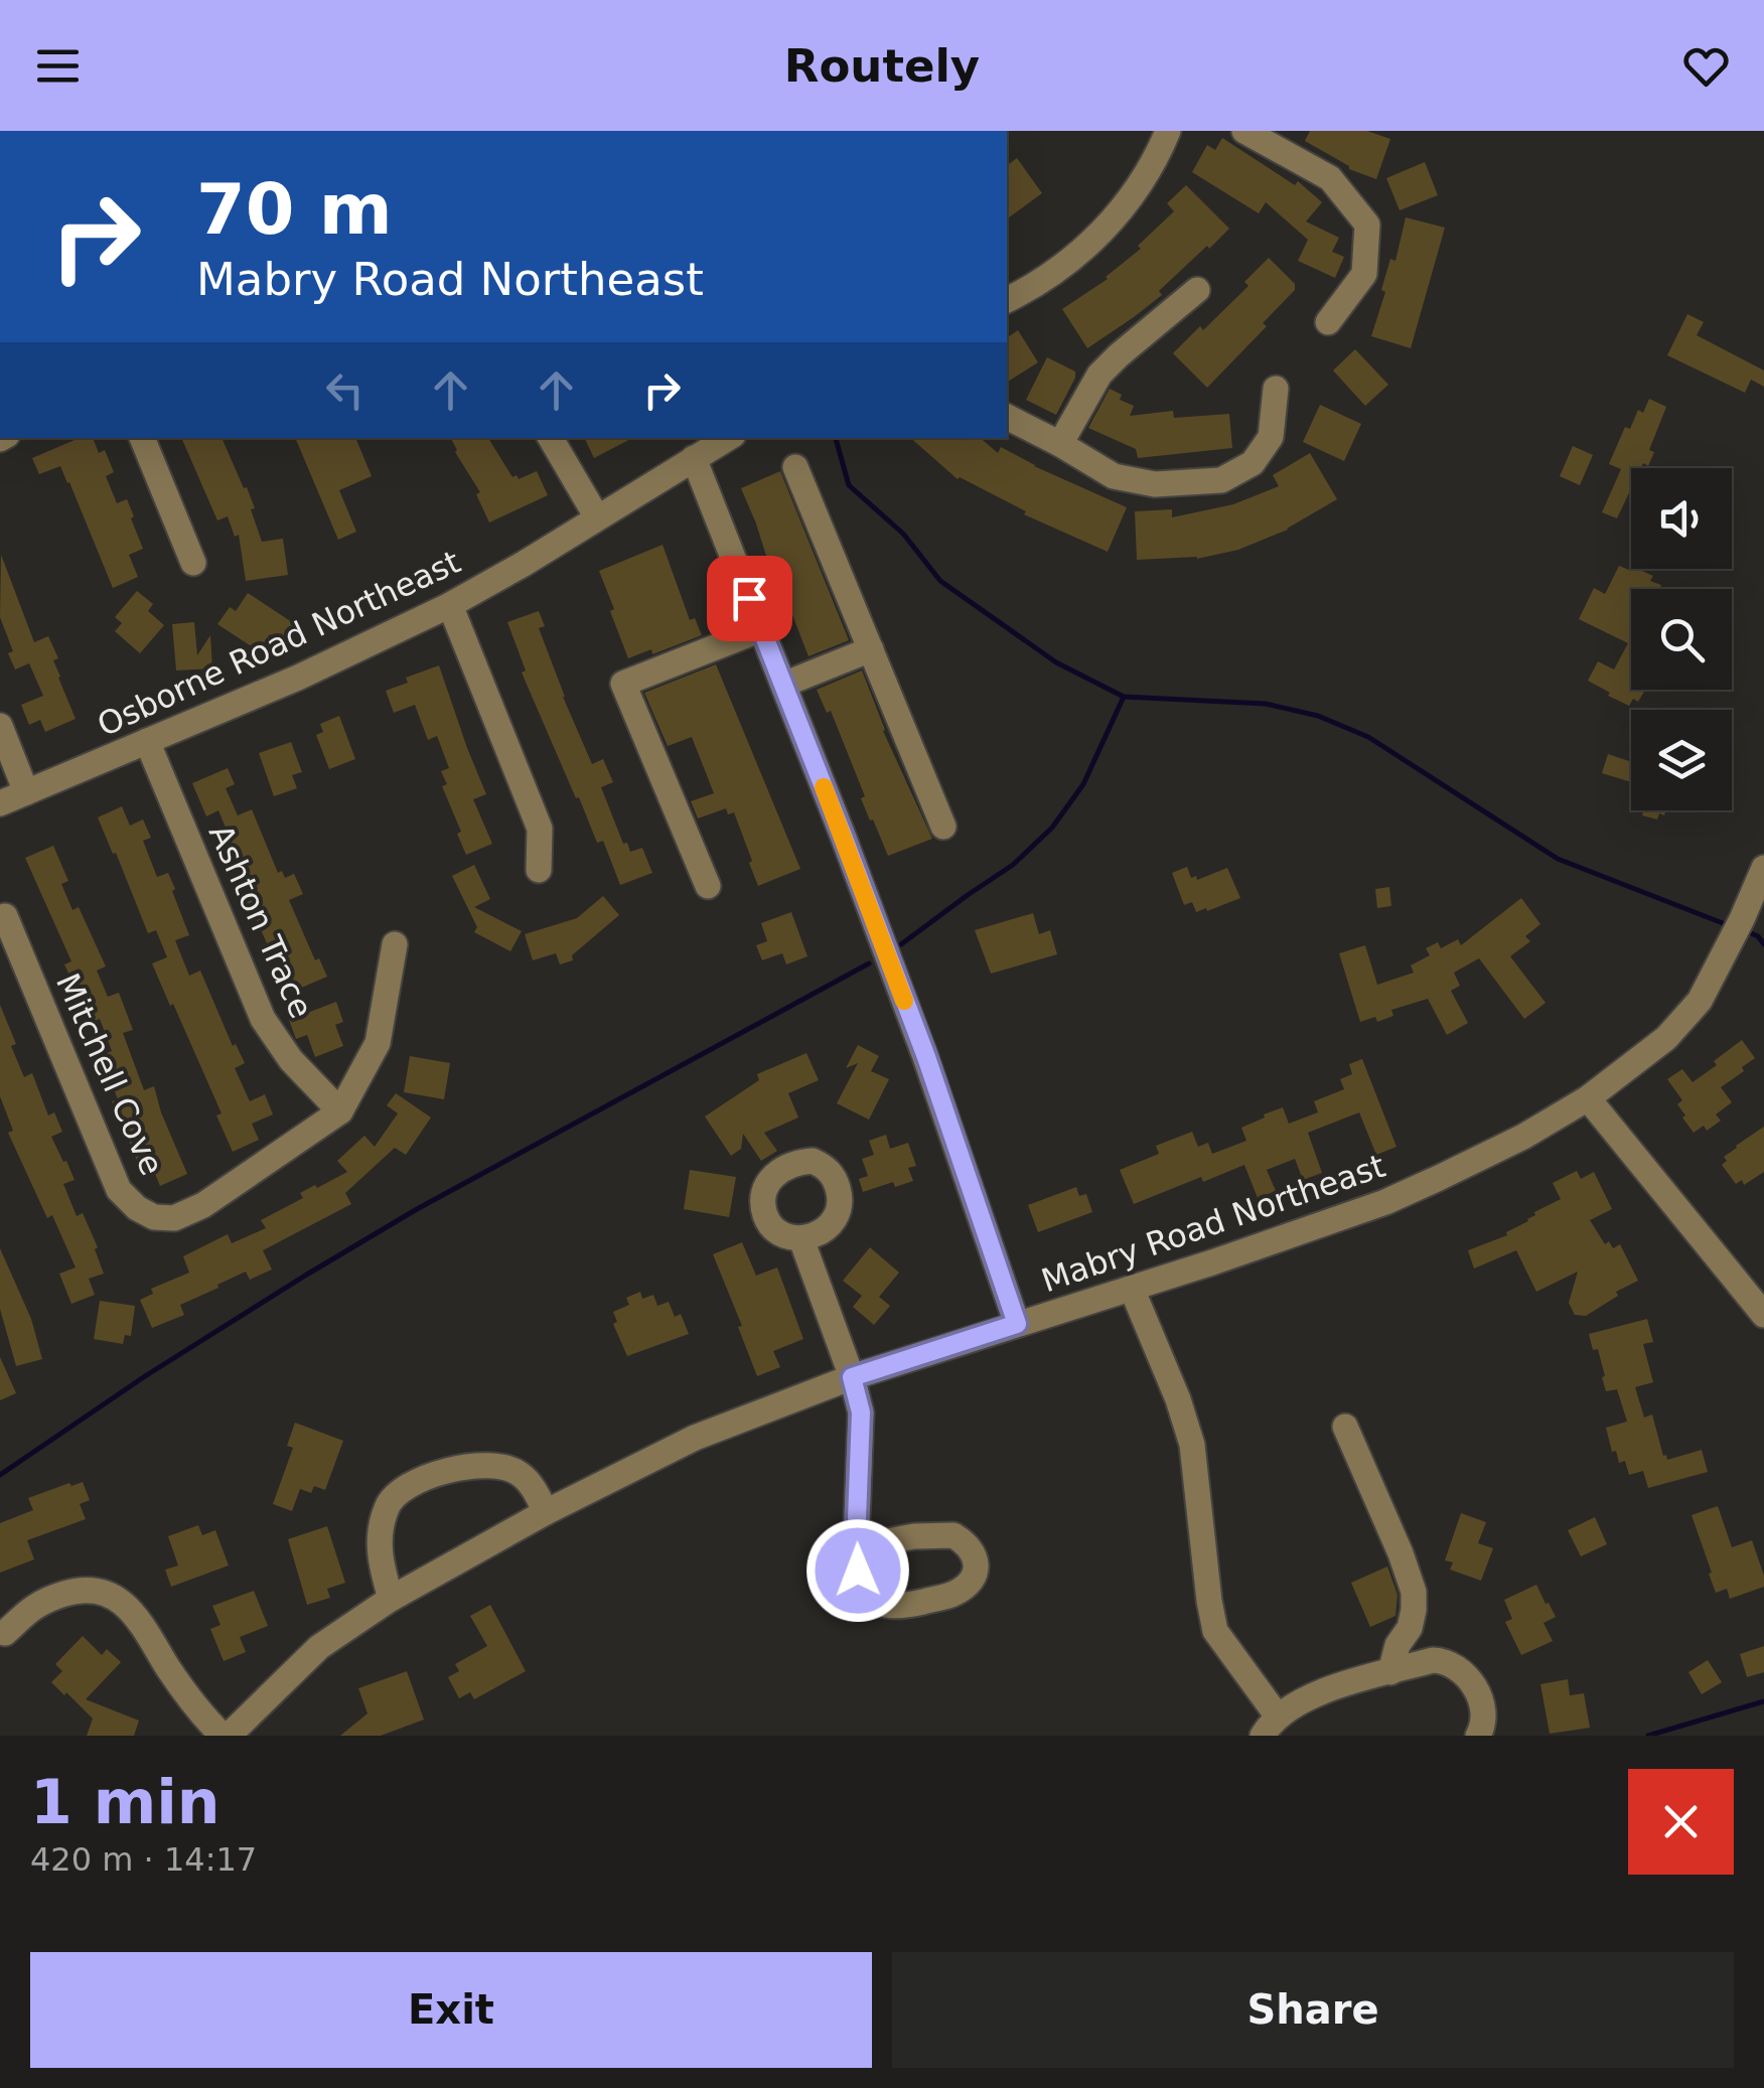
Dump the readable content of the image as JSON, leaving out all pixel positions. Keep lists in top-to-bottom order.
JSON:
{
  "streets": {
    "street": [
      "Osborne Road Northeast",
      "Ashton Trace",
      "Mitchell Cove",
      "Mabry Road Northeast"
    ]
  },
  "crossings": [
    ["Osborne Road Northeast", "Ashton Trace"],
    ["Ashton Trace", "Mitchell Cove"]
  ],
  "page": {
    "header": "Routely",
    "turn": ["70 m", "Mabry Road Northeast"],
    "heading": ["1 min", "420 m · 14:17"],
    "buttons": ["Exit", "Share"]
  }
}
